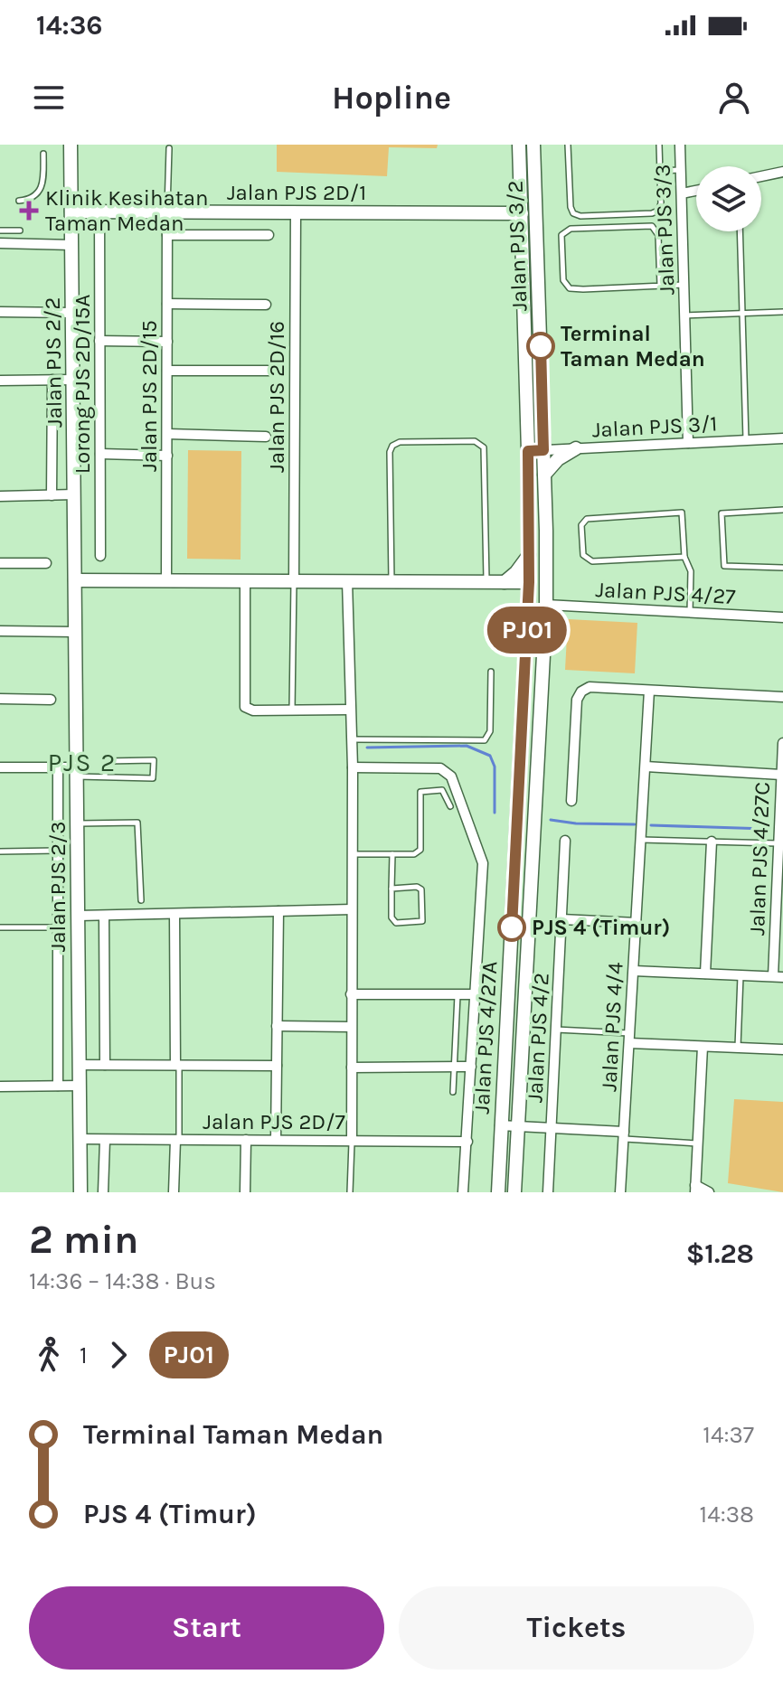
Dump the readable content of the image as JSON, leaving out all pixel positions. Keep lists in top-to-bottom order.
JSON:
{
  "streets": {
    "main road": [
      "Jalan PJS 2D/1",
      "Jalan PJS 3/2",
      "Jalan PJS 2/2",
      "Jalan PJS 2/3",
      "Jalan PJS 4/27A"
    ],
    "street": [
      "Jalan PJS 3/3",
      "Lorong PJS 2D/15A",
      "Jalan PJS 2D/15",
      "Jalan PJS 2D/16",
      "Jalan PJS 3/1",
      "Jalan PJS 4/27",
      "Jalan PJS 4/27C",
      "Jalan PJS 4/4",
      "Jalan PJS 4/2",
      "Jalan PJS 2D/7"
    ]
  },
  "crossings": [
    ["Jalan PJS 2D/1", "Jalan PJS 3/2"],
    ["Jalan PJS 2D/1", "Jalan PJS 2/2"],
    ["Jalan PJS 2D/1", "Lorong PJS 2D/15A"],
    ["Jalan PJS 2D/1", "Jalan PJS 2D/15"],
    ["Jalan PJS 2D/1", "Jalan PJS 2D/16"],
    ["Jalan PJS 3/3", "Jalan PJS 3/1"],
    ["Jalan PJS 3/2", "Jalan PJS 3/1"],
    ["Jalan PJS 3/2", "Jalan PJS 4/27"],
    ["Jalan PJS 3/2", "Jalan PJS 4/27A"],
    ["Jalan PJS 2/2", "Jalan PJS 2/3"],
    ["Jalan PJS 4/27", "Jalan PJS 4/27A"],
    ["Jalan PJS 2/3", "Jalan PJS 2D/7"]
  ],
  "districts": ["PJS 2"],
  "places": {
    "health": ["Klinik Kesihatan Taman Medan"],
    "other": ["Terminal Taman Medan", "PJS 4 (Timur)"]
  },
  "lines": ["bus line PJ01"],
  "page": {
    "status": "14:36",
    "header": "Hopline",
    "on_map": "PJ01",
    "heading": ["2 min", "14:36 – 14:38 · Bus", "$1.28"],
    "legs": ["1", "PJ01"],
    "list": [
      {
        "name": "Terminal Taman Medan",
        "value": "14:37"
      },
      {
        "name": "PJS 4 (Timur)",
        "value": "14:38"
      }
    ],
    "buttons": ["Start", "Tickets"]
  }
}
